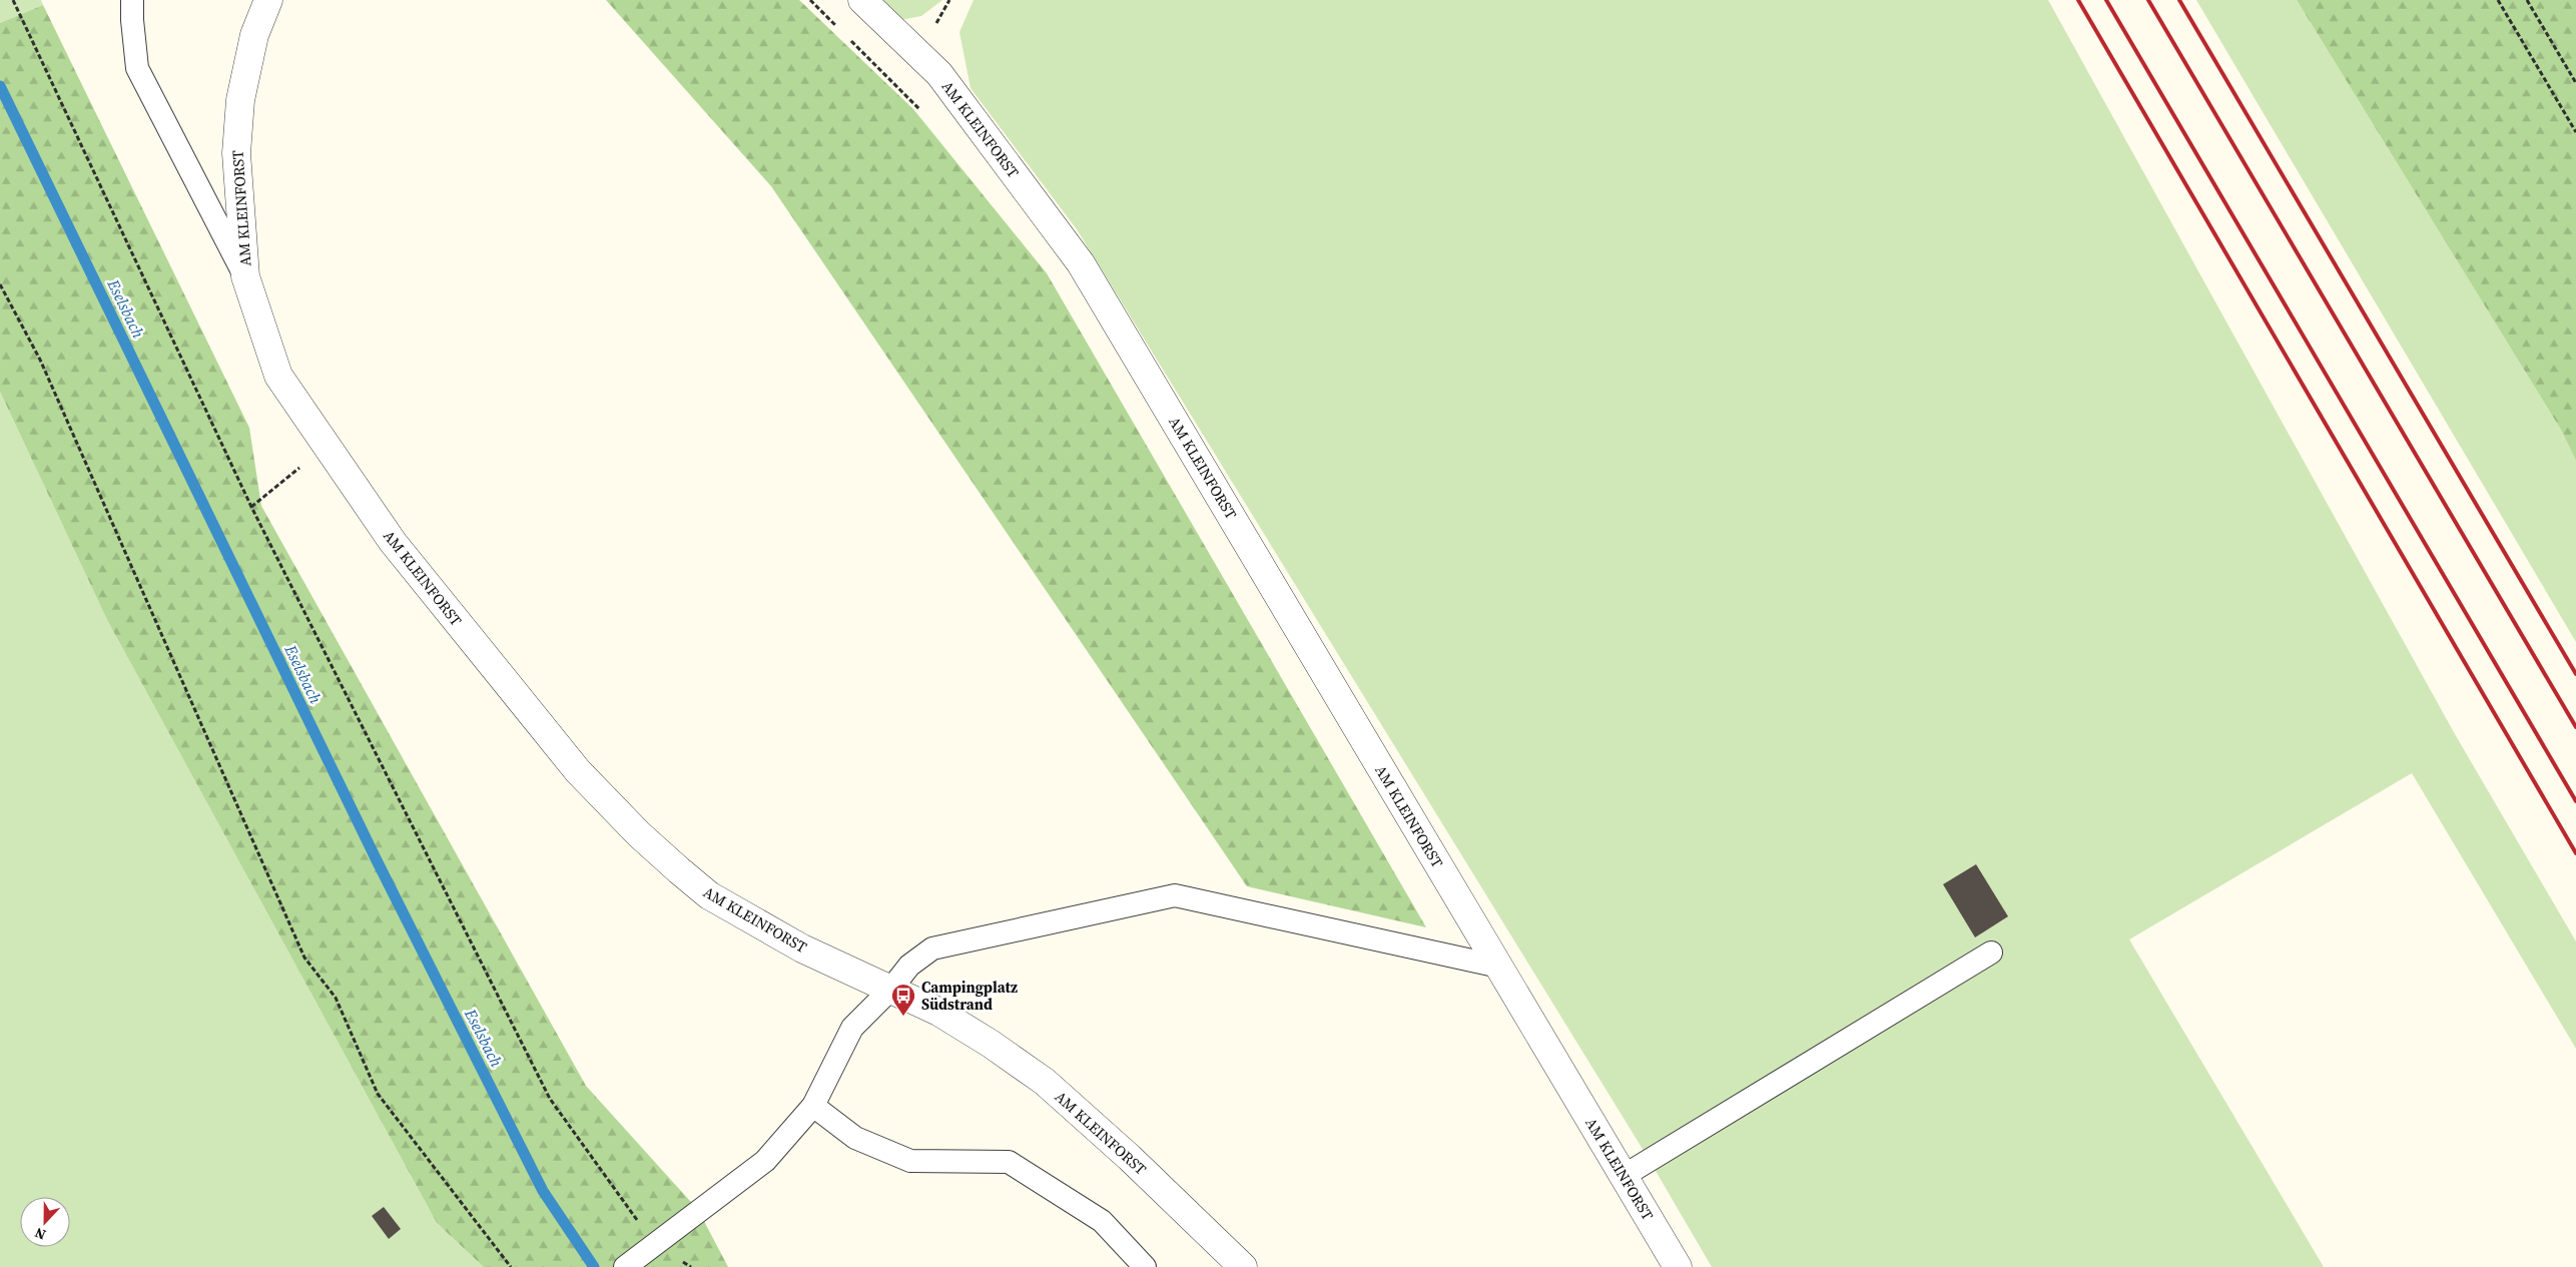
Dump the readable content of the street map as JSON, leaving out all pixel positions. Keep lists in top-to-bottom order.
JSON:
{
  "streets": {
    "street": ["AM KLEINFORST"]
  },
  "water": ["Eselsbach"],
  "places": {
    "bus stop": ["Campingplatz Südstrand"]
  },
  "north": "bottom"
}
